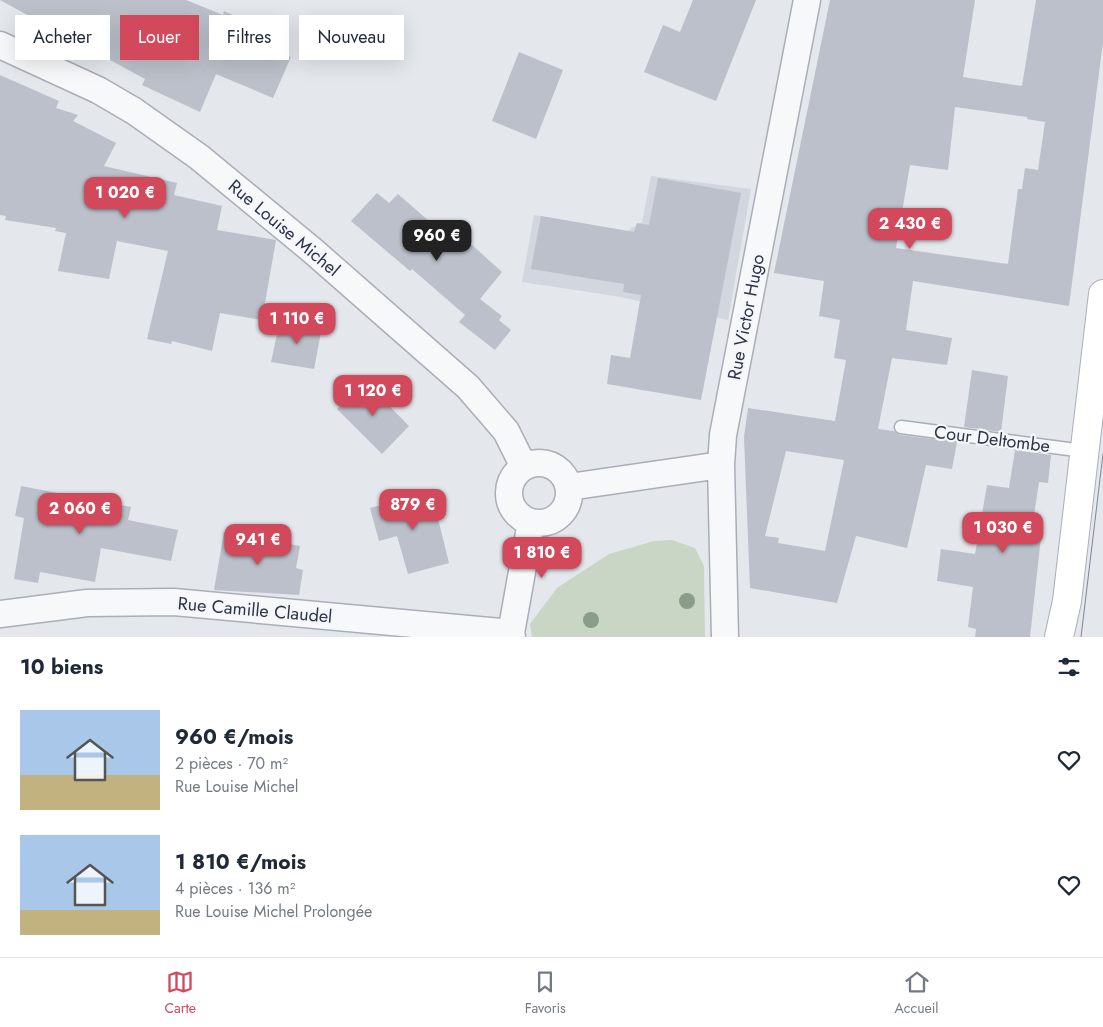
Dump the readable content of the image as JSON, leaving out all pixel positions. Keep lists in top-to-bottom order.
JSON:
{
  "streets": {
    "street": ["Rue Louise Michel", "Rue Victor Hugo", "Rue Camille Claudel"],
    "lane": ["Cour Deltombe"]
  },
  "page": {
    "chip": [
      "Acheter",
      "Louer",
      "Filtres",
      "Nouveau"
    ],
    "price": [
      "1 020 €",
      "2 430 €",
      "960 €",
      "1 110 €",
      "1 120 €",
      "879 €",
      "2 060 €",
      "1 030 €",
      "941 €",
      "1 810 €"
    ],
    "heading": "10 biens",
    "list": [
      {
        "name": "960 €/mois",
        "note": "2 pièces · 70 m² · Rue Louise Michel"
      },
      {
        "name": "1 810 €/mois",
        "note": "4 pièces · 136 m² · Rue Louise Michel Prolongée"
      }
    ],
    "tabs": ["Carte", "Favoris", "Accueil"]
  }
}
